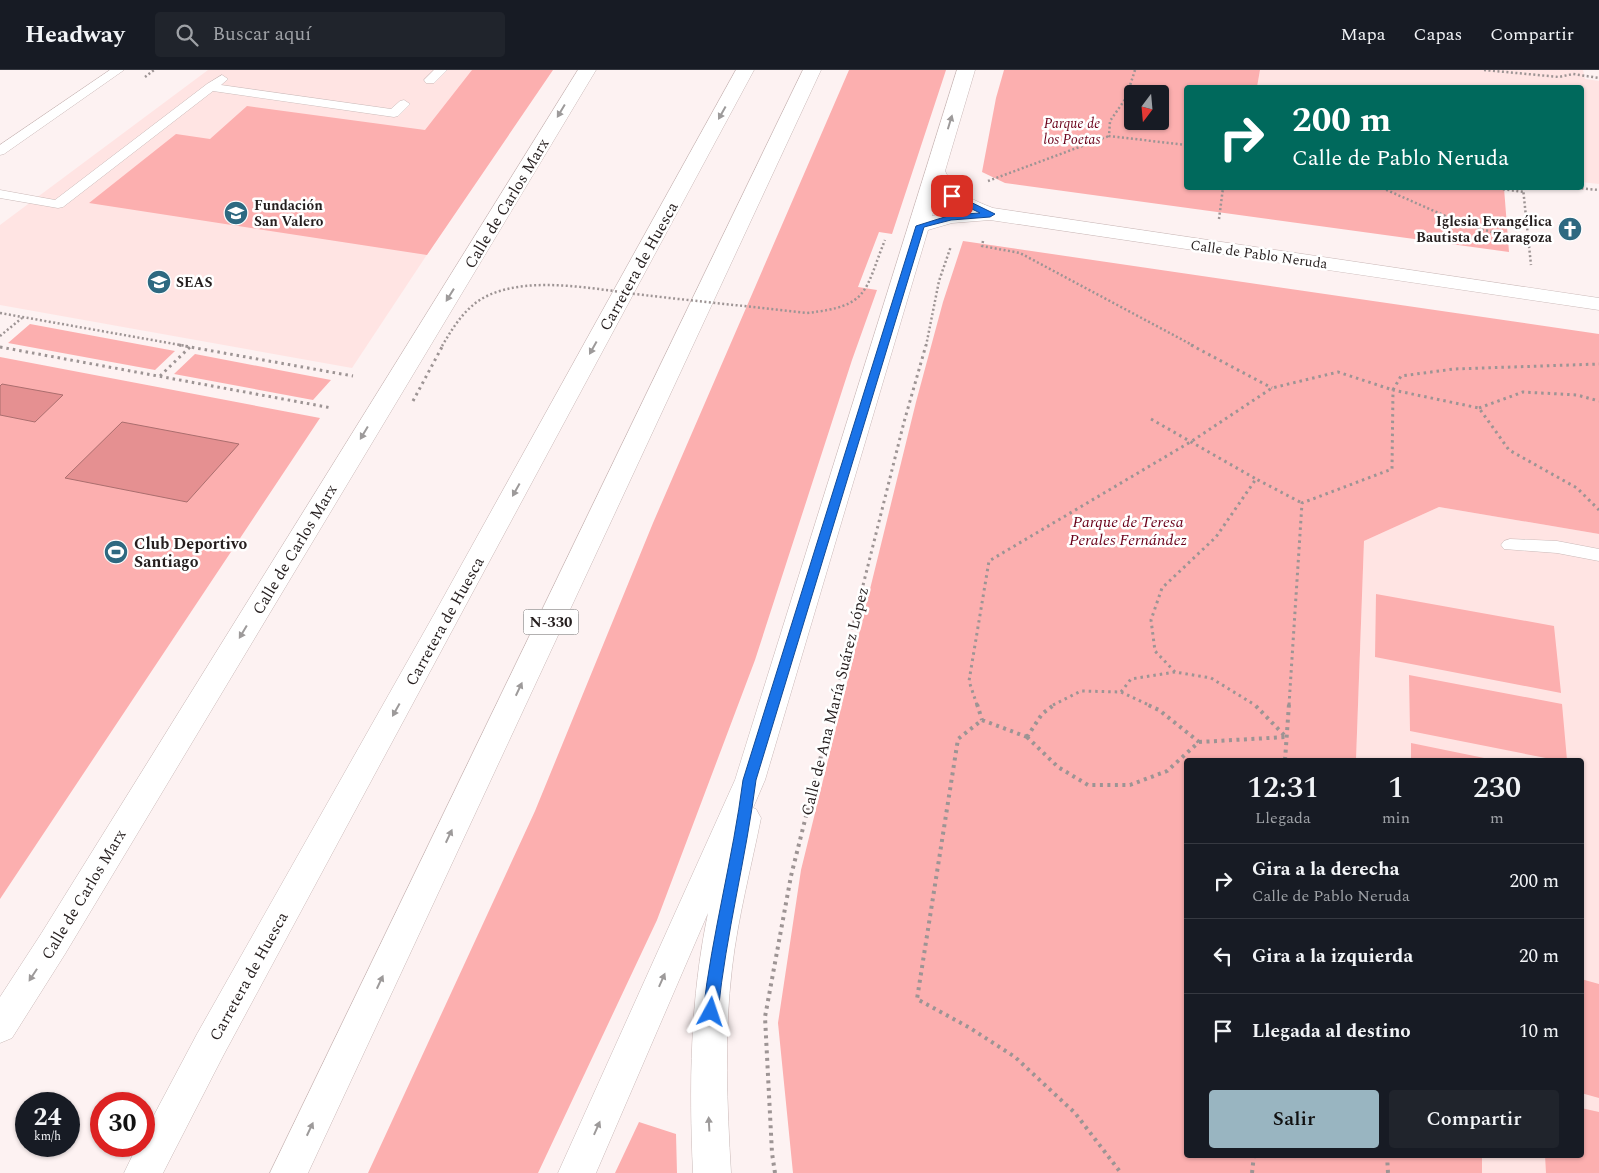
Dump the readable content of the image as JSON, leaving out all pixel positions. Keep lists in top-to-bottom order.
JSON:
{
  "streets": {
    "main road": [
      "Calle de Carlos Marx",
      "Calle de Pablo Neruda",
      "Carretera de Huesca",
      "N-330"
    ],
    "path": ["Calle de Ana María Suárez López"]
  },
  "parks": ["Parque de los Poetas", "Parque de Teresa Perales Fernández"],
  "places": {
    "school or university": ["Fundación San Valero", "SEAS"],
    "church": ["Iglesia Evangélica Bautista de Zaragoza"],
    "sports": ["Club Deportivo Santiago"]
  },
  "north": "bottom",
  "page": {
    "header": "Headway",
    "search": "Buscar aquí",
    "nav": ["Mapa", "Capas", "Compartir"],
    "turn": ["200 m", "Calle de Pablo Neruda"],
    "eta": [
      "12:31",
      "Llegada",
      "1",
      "min",
      "230",
      "m"
    ],
    "list": [
      {
        "name": "Gira a la derecha",
        "note": "Calle de Pablo Neruda",
        "value": "200 m"
      },
      {
        "name": "Gira a la izquierda",
        "value": "20 m"
      },
      {
        "name": "Llegada al destino",
        "value": "10 m"
      }
    ],
    "buttons": ["Salir", "Compartir"],
    "speed": "24 km/h",
    "limit": "30"
  }
}
